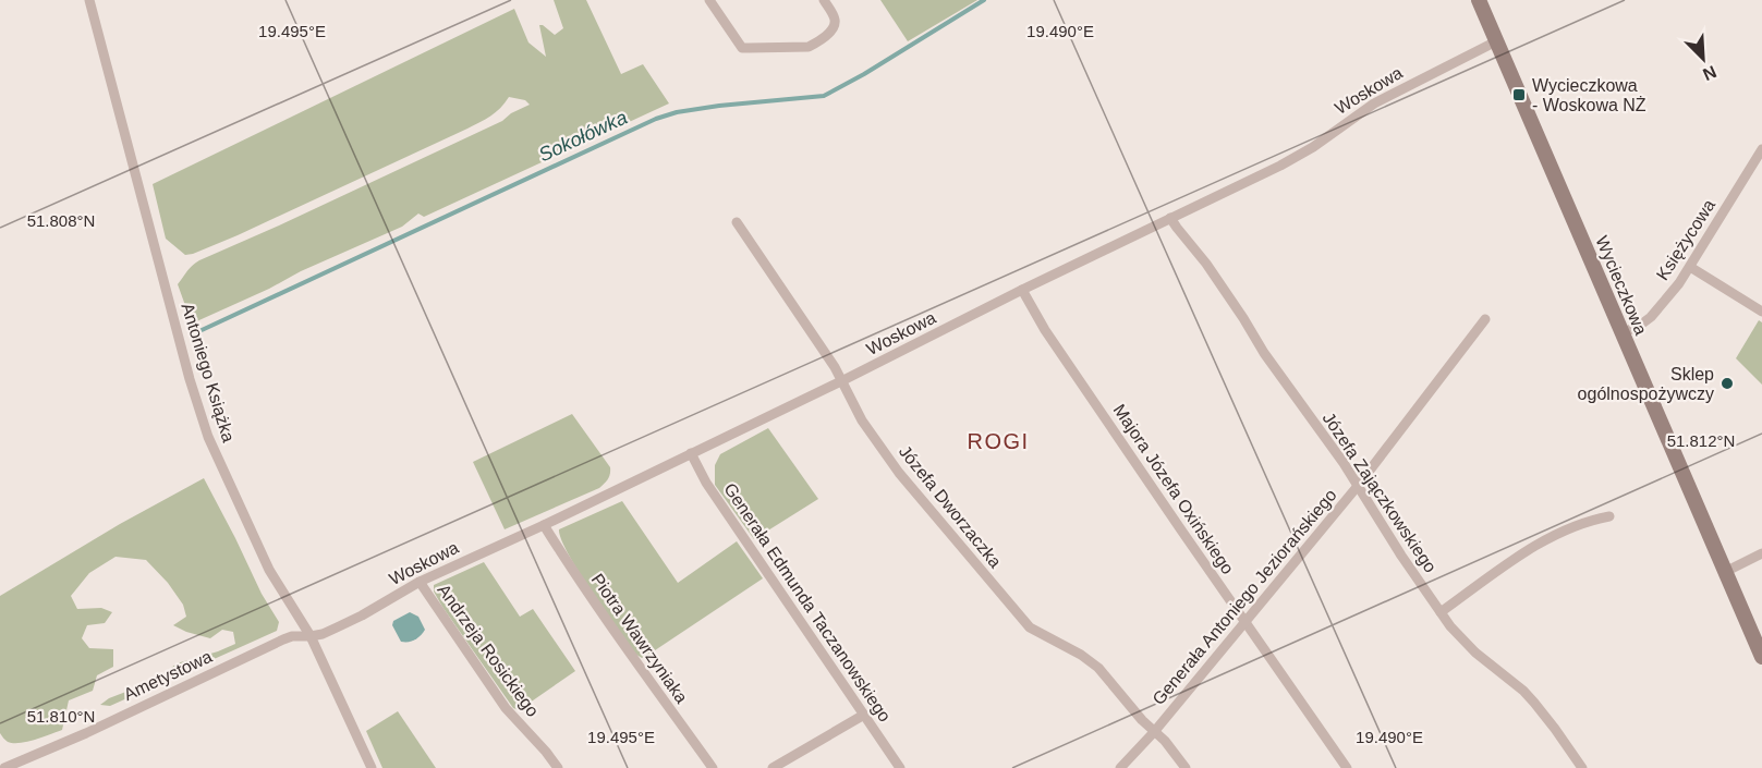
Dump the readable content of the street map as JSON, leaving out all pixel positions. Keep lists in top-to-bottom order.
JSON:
{
  "streets": {
    "street": [
      "Woskowa",
      "Księżycowa",
      "Wycieczkowa",
      "Antoniego Książka",
      "Majora Józefa Oxińskiego",
      "Józefa Zajączkowskiego",
      "Józefa Dworzaczka",
      "Generała Antoniego Jeziorańskiego",
      "Generała Edmunda Taczanowskiego",
      "Piotra Wawrzyniaka",
      "Andrzeja Rosickiego",
      "Ametystowa"
    ]
  },
  "crossings": [
    ["Woskowa", "Wycieczkowa"],
    ["Woskowa", "Antoniego Książka"],
    ["Woskowa", "Majora Józefa Oxińskiego"],
    ["Woskowa", "Józefa Zajączkowskiego"],
    ["Woskowa", "Józefa Dworzaczka"],
    ["Woskowa", "Generała Edmunda Taczanowskiego"],
    ["Woskowa", "Piotra Wawrzyniaka"],
    ["Woskowa", "Andrzeja Rosickiego"],
    ["Woskowa", "Ametystowa"],
    ["Księżycowa", "Wycieczkowa"],
    ["Antoniego Książka", "Ametystowa"],
    ["Majora Józefa Oxińskiego", "Generała Antoniego Jeziorańskiego"],
    ["Józefa Zajączkowskiego", "Generała Antoniego Jeziorańskiego"],
    ["Józefa Dworzaczka", "Generała Antoniego Jeziorańskiego"]
  ],
  "districts": ["ROGI"],
  "water": ["Sokołówka"],
  "places": {
    "transit": ["Wycieczkowa - Woskowa NŻ"],
    "other": ["Sklep ogólnospożywczy"]
  },
  "north": "bottom right",
  "coordinates": [
    "19.495°E",
    "19.490°E",
    "51.808°N",
    "51.812°N",
    "51.810°N"
  ]
}
